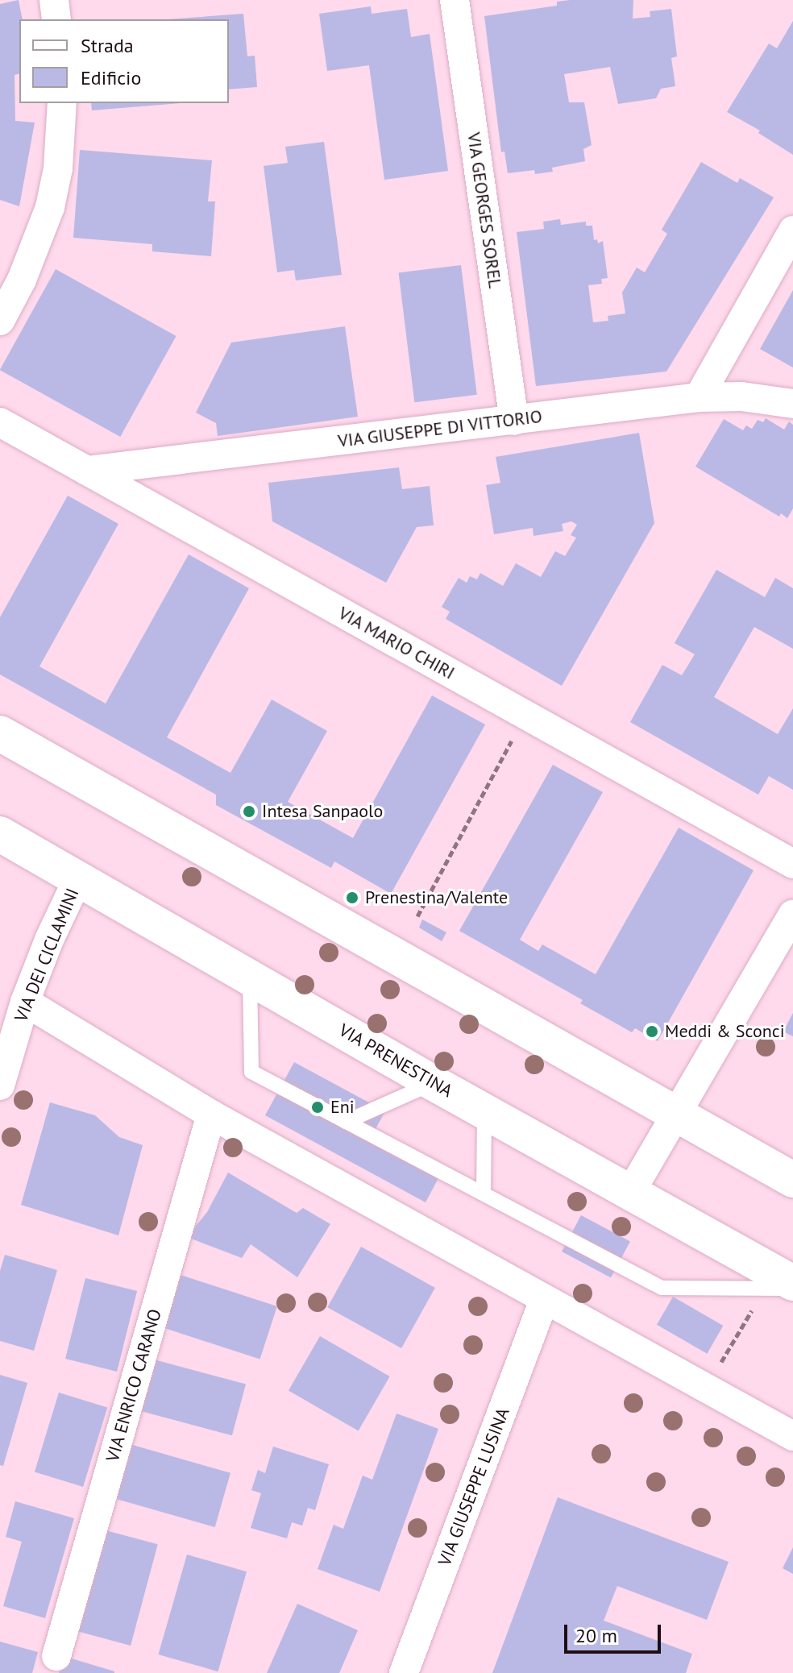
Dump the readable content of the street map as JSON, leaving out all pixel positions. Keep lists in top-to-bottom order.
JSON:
{
  "streets": {
    "main road": ["VIA PRENESTINA"],
    "street": [
      "VIA GEORGES SOREL",
      "VIA GIUSEPPE DI VITTORIO",
      "VIA MARIO CHIRI",
      "VIA DEI CICLAMINI",
      "VIA ENRICO CARANO",
      "VIA GIUSEPPE LUSINA"
    ]
  },
  "crossings": [
    ["VIA GEORGES SOREL", "VIA GIUSEPPE DI VITTORIO"],
    ["VIA GIUSEPPE DI VITTORIO", "VIA MARIO CHIRI"],
    ["VIA DEI CICLAMINI", "VIA PRENESTINA"]
  ],
  "places": [
    "Intesa Sanpaolo",
    "Prenestina/Valente",
    "Meddi & Sconci",
    "Eni"
  ],
  "legend": ["Strada", "Edificio"],
  "scale_bar": "20 m"
}
